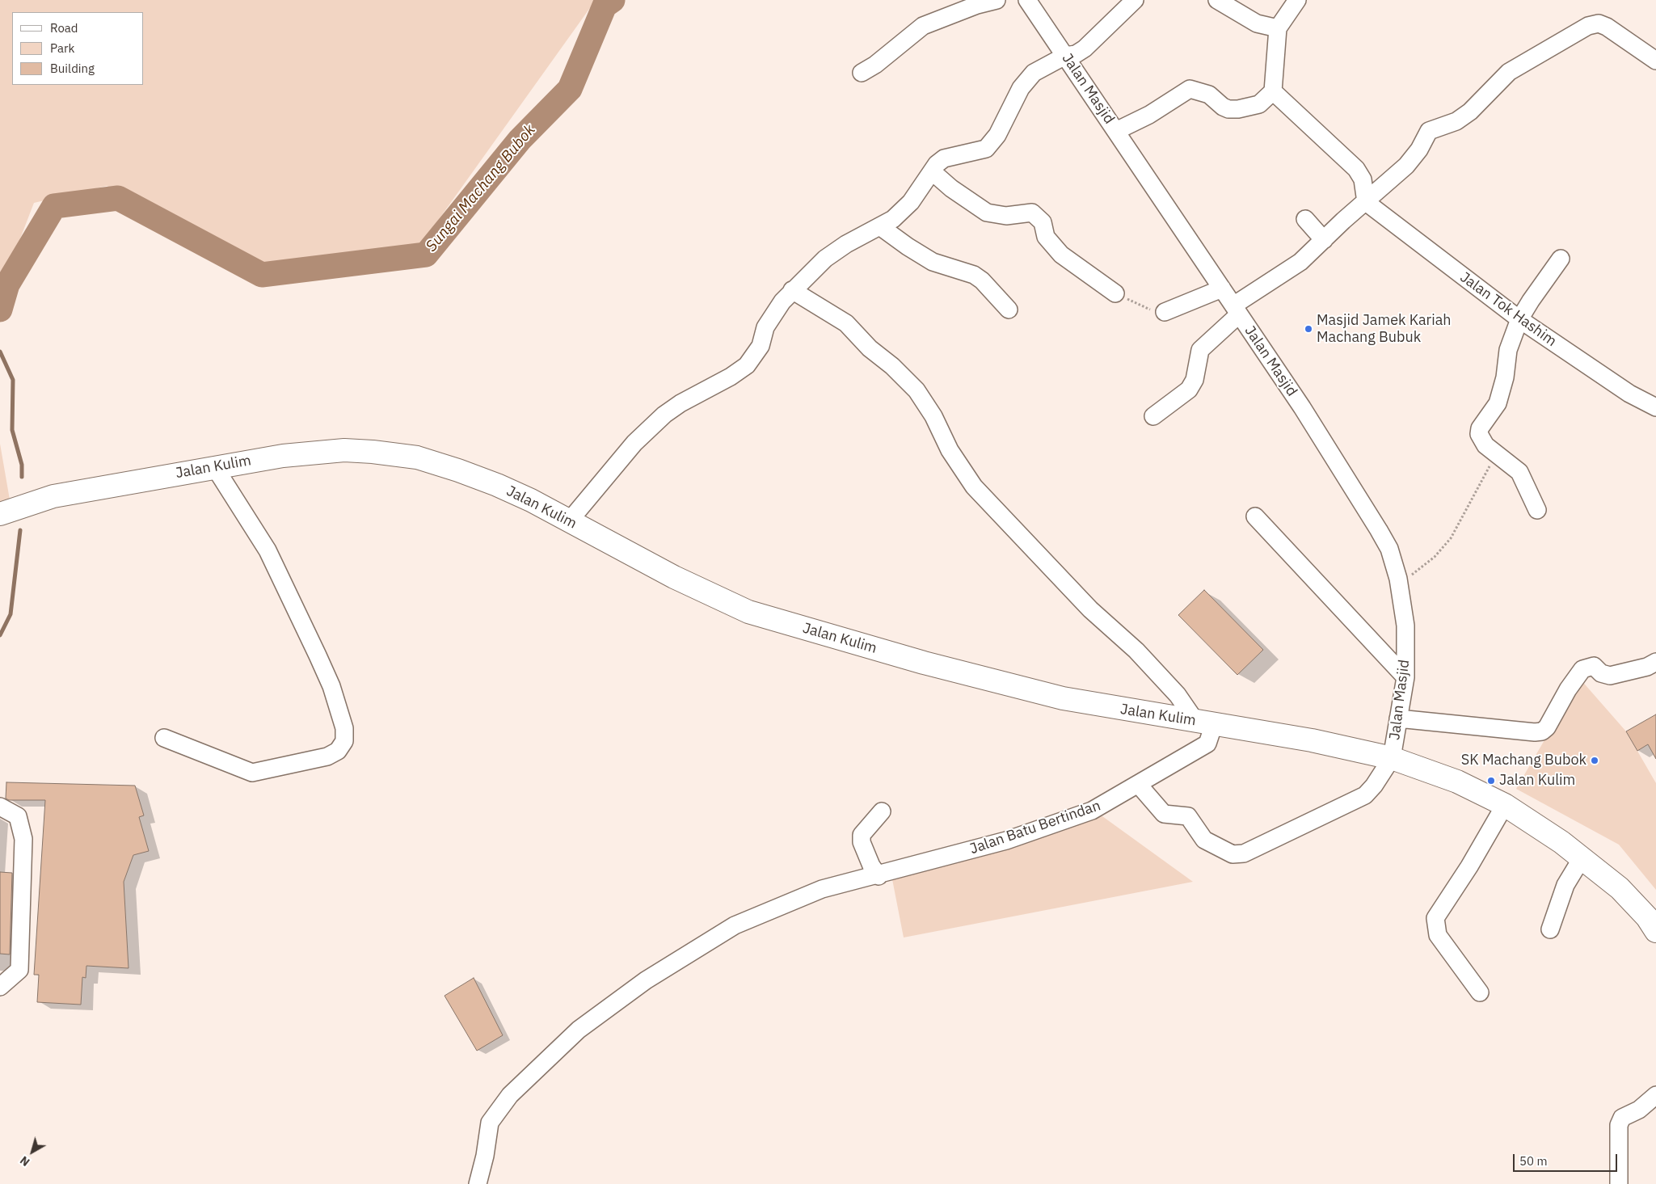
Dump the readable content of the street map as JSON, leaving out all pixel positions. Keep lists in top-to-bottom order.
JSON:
{
  "streets": {
    "main road": ["Jalan Kulim"],
    "street": ["Jalan Masjid", "Jalan Tok Hashim", "Jalan Batu Bertindan"]
  },
  "crossings": [
    ["Jalan Masjid", "Jalan Kulim"],
    ["Jalan Kulim", "Jalan Batu Bertindan"]
  ],
  "water": ["Sungai Machang Bubok"],
  "places": ["Masjid Jamek Kariah Machang Bubuk", "SK Machang Bubok", "Jalan Kulim"],
  "legend": ["Road", "Park", "Building"],
  "scale_bar": "50 m",
  "north": "bottom left"
}
